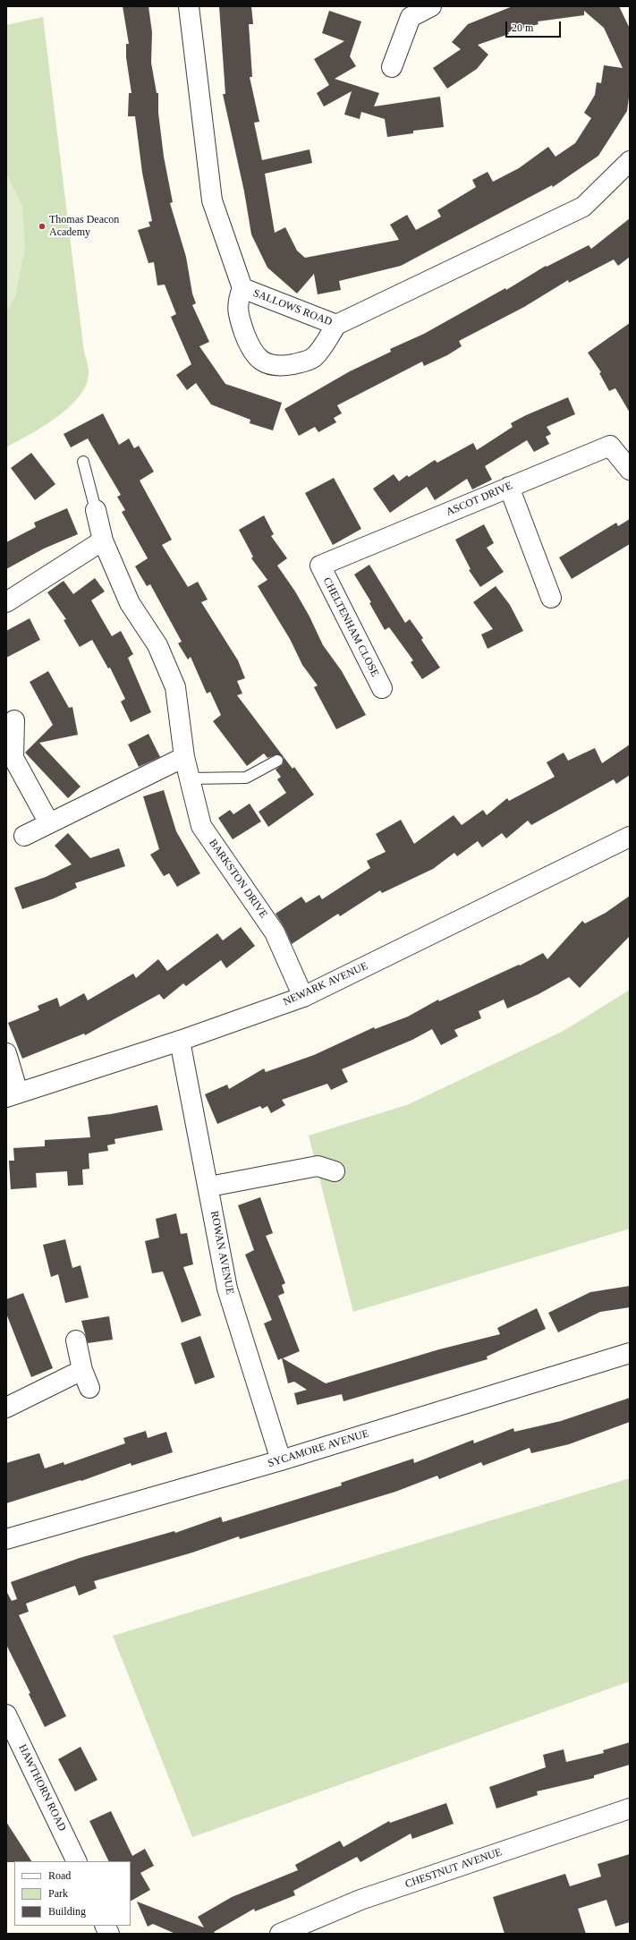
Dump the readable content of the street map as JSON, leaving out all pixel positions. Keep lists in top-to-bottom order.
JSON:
{
  "streets": {
    "street": [
      "SALLOWS ROAD",
      "ASCOT DRIVE",
      "CHELTENHAM CLOSE",
      "BARKSTON DRIVE",
      "NEWARK AVENUE",
      "ROWAN AVENUE",
      "SYCAMORE AVENUE",
      "HAWTHORN ROAD",
      "CHESTNUT AVENUE"
    ]
  },
  "crossings": [
    ["ASCOT DRIVE", "CHELTENHAM CLOSE"],
    ["BARKSTON DRIVE", "NEWARK AVENUE"],
    ["NEWARK AVENUE", "ROWAN AVENUE"],
    ["ROWAN AVENUE", "SYCAMORE AVENUE"]
  ],
  "places": ["Thomas Deacon Academy"],
  "legend": ["Road", "Park", "Building"],
  "scale_bar": "20 m"
}
